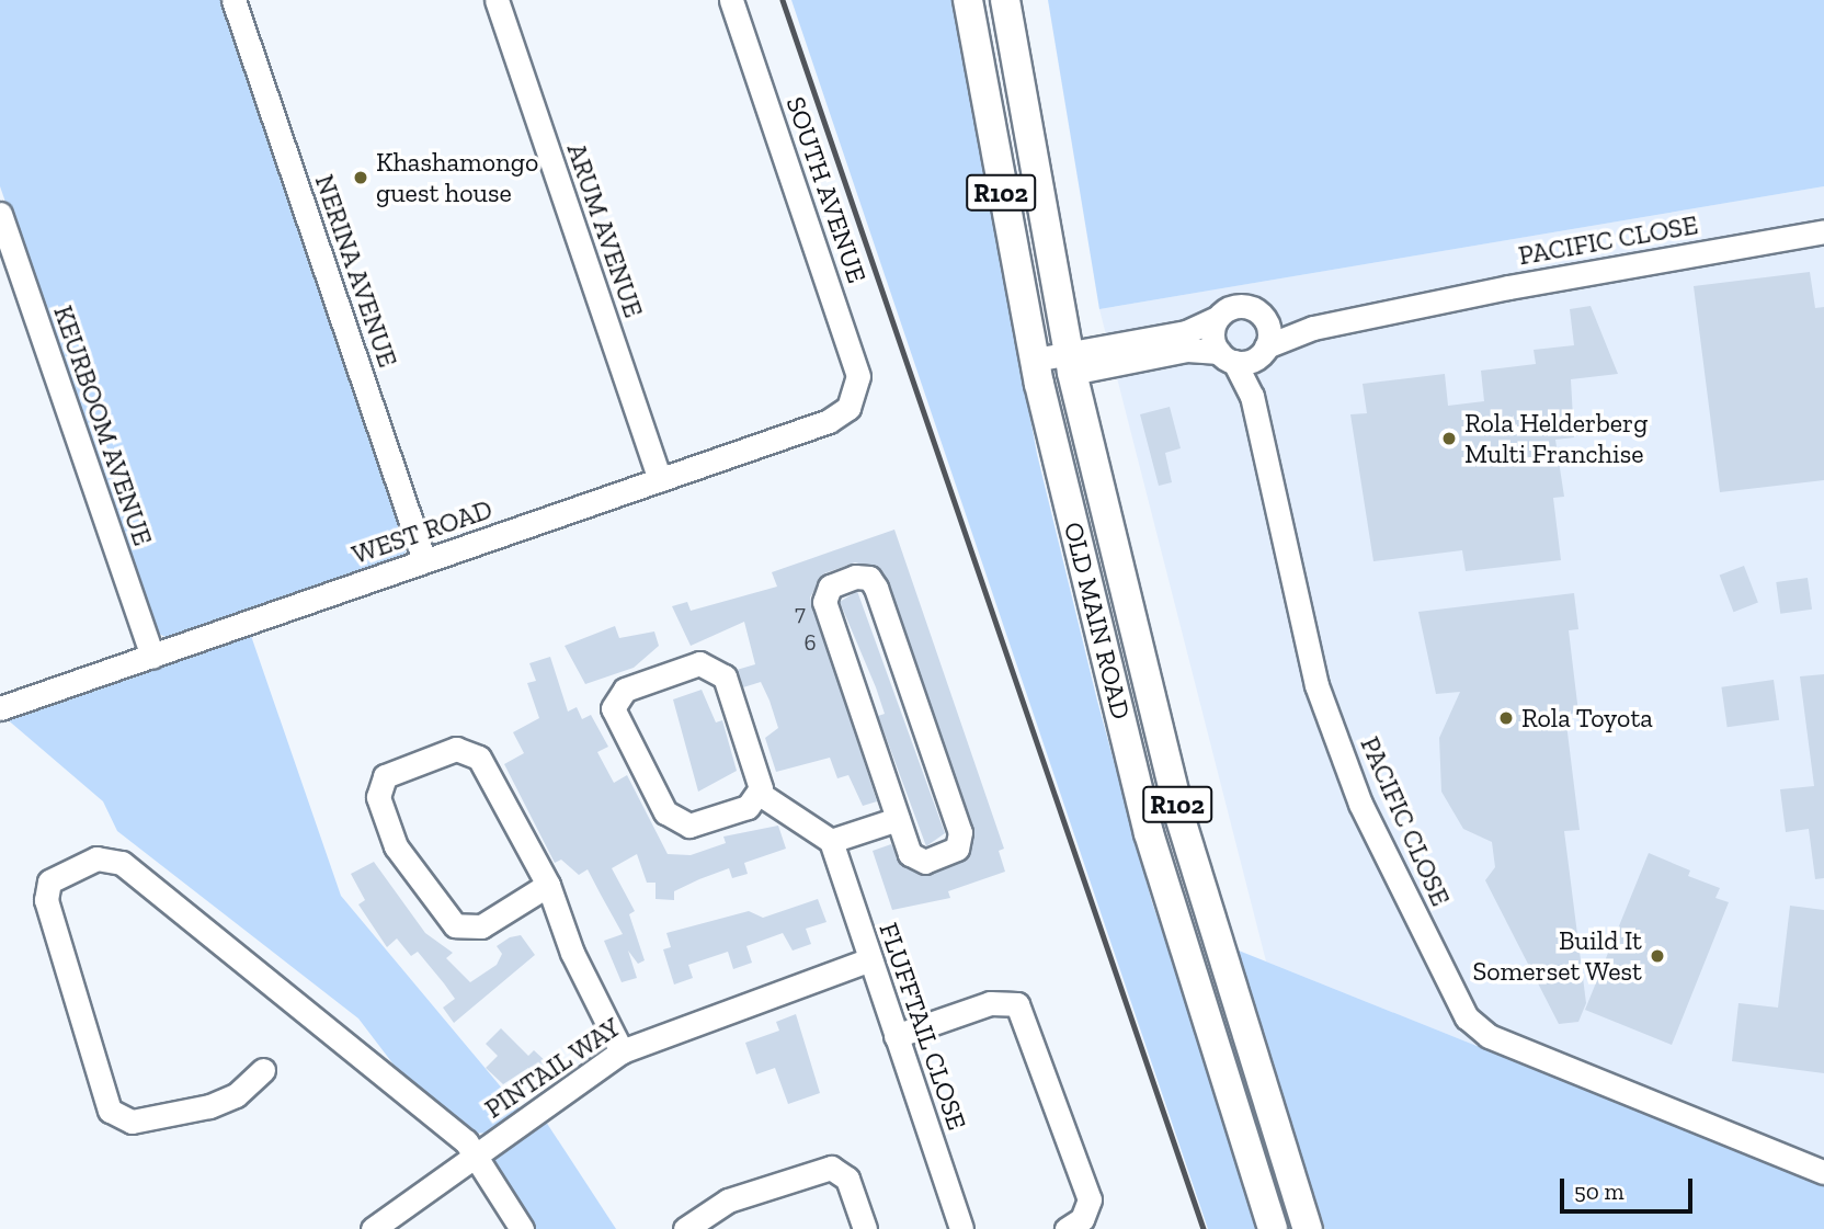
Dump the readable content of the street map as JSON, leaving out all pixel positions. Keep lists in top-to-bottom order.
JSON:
{
  "streets": {
    "main road": ["R102", "OLD MAIN ROAD"],
    "street": [
      "SOUTH AVENUE",
      "ARUM AVENUE",
      "PACIFIC CLOSE",
      "NERINA AVENUE",
      "KEURBOOM AVENUE",
      "WEST ROAD",
      "FLUFFTAIL CLOSE",
      "PINTAIL WAY"
    ]
  },
  "crossings": [
    ["SOUTH AVENUE", "WEST ROAD"],
    ["ARUM AVENUE", "WEST ROAD"],
    ["NERINA AVENUE", "WEST ROAD"],
    ["KEURBOOM AVENUE", "WEST ROAD"],
    ["FLUFFTAIL CLOSE", "PINTAIL WAY"]
  ],
  "places": [
    "Khashamongo guest house",
    "Rola Helderberg Multi Franchise",
    "Rola Toyota",
    "Build It Somerset West"
  ],
  "house_numbers": ["7", "6"],
  "scale_bar": "50 m"
}
